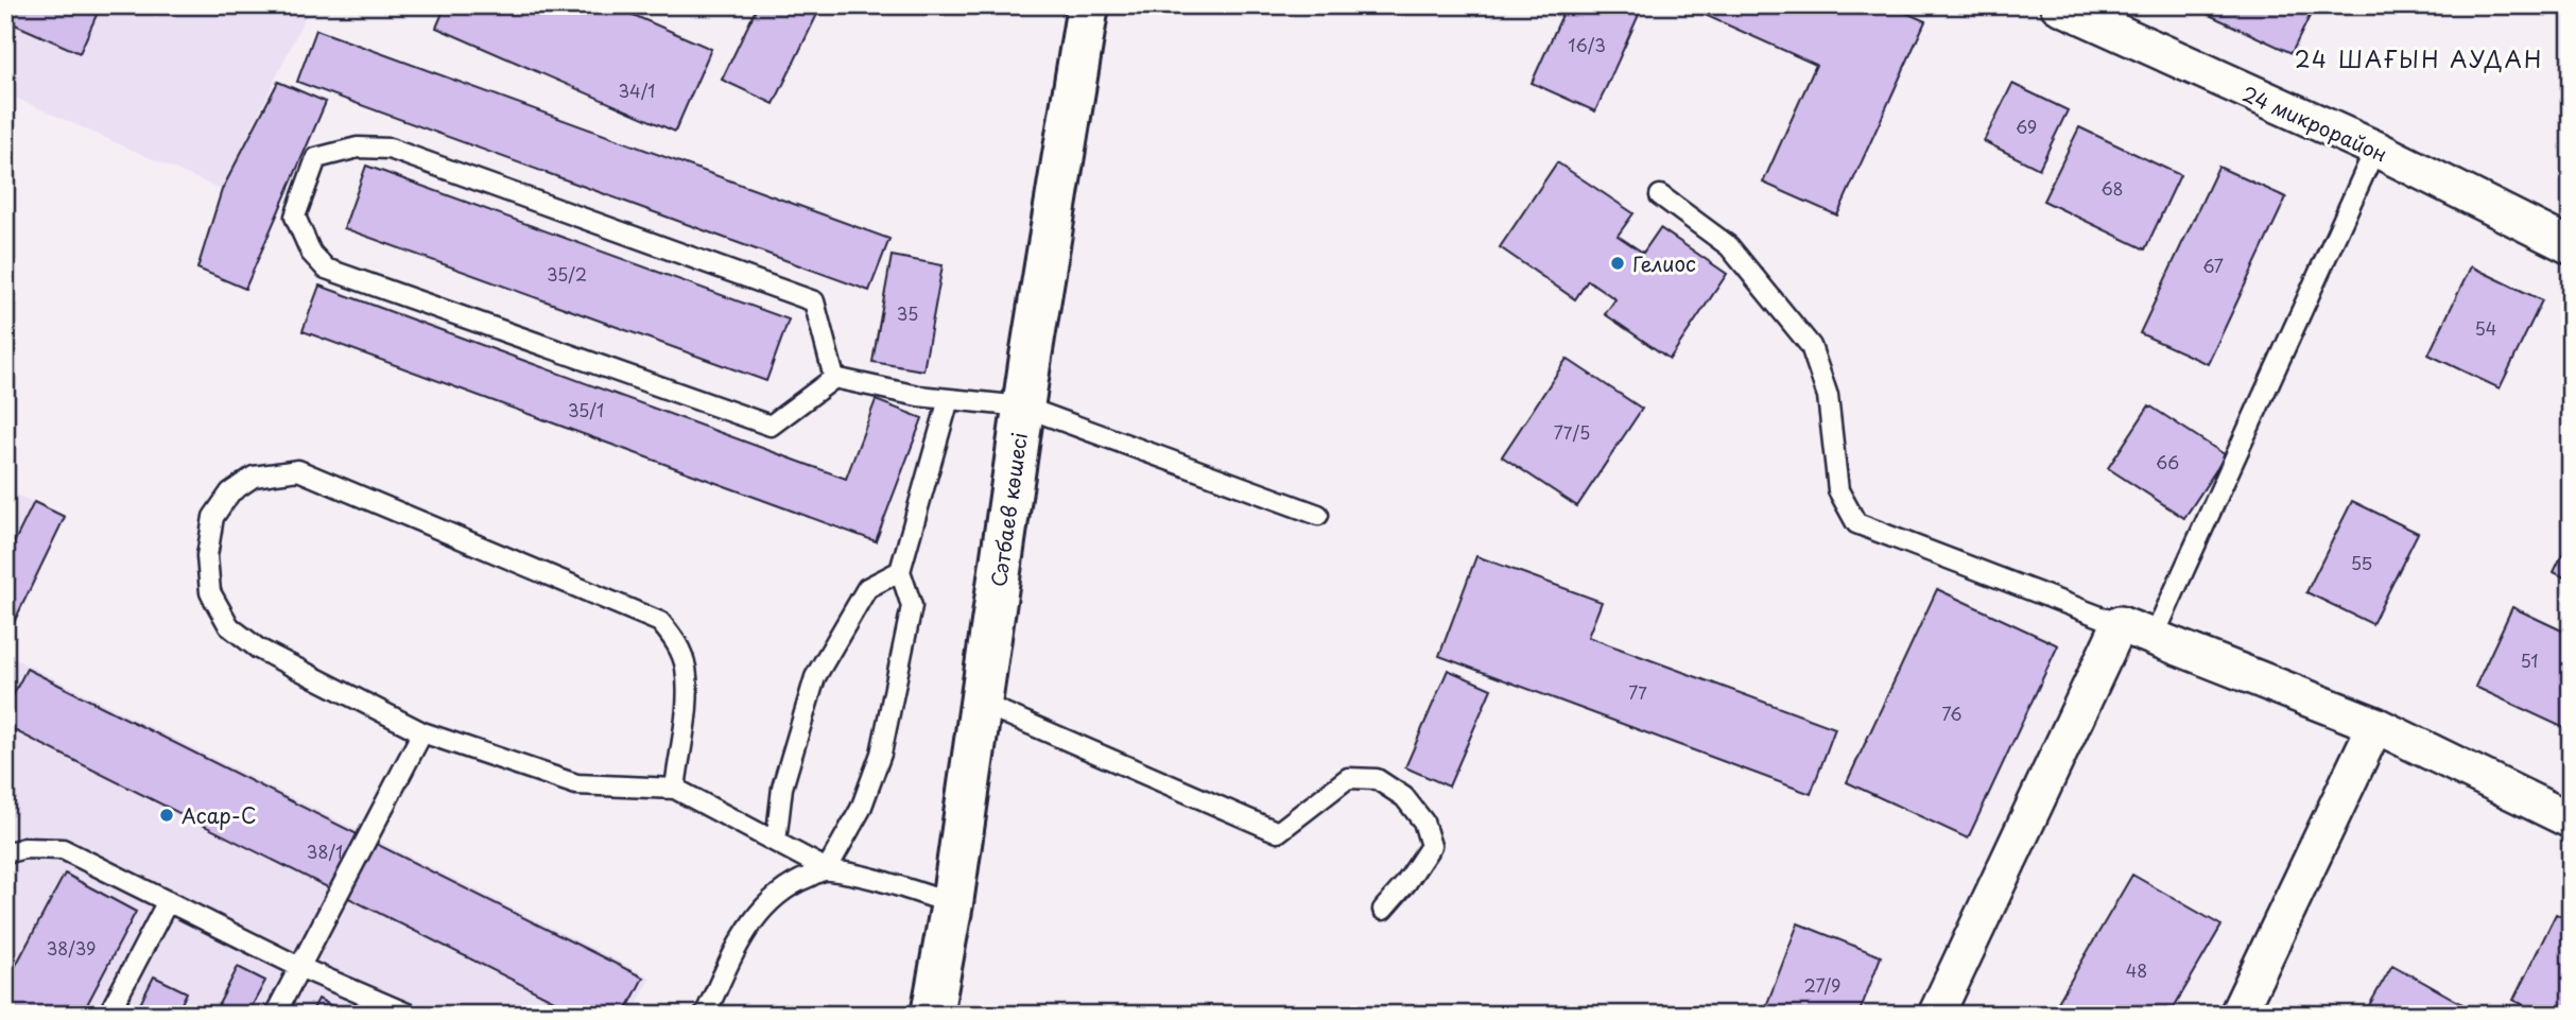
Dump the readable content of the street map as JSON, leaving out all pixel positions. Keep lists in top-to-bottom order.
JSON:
{
  "streets": {
    "main road": ["Сәтбаев көшесі"],
    "street": ["24 микрорайон"]
  },
  "districts": ["24 ШАҒЫН АУДАН"],
  "places": ["Гелиос", "Асар-С"],
  "house_numbers": [
    "16/3",
    "34/1",
    "69",
    "68",
    "67",
    "35/2",
    "35",
    "54",
    "35/1",
    "77/5",
    "66",
    "55",
    "51",
    "77",
    "76",
    "38/1",
    "38/39",
    "48",
    "27/9"
  ]
}
